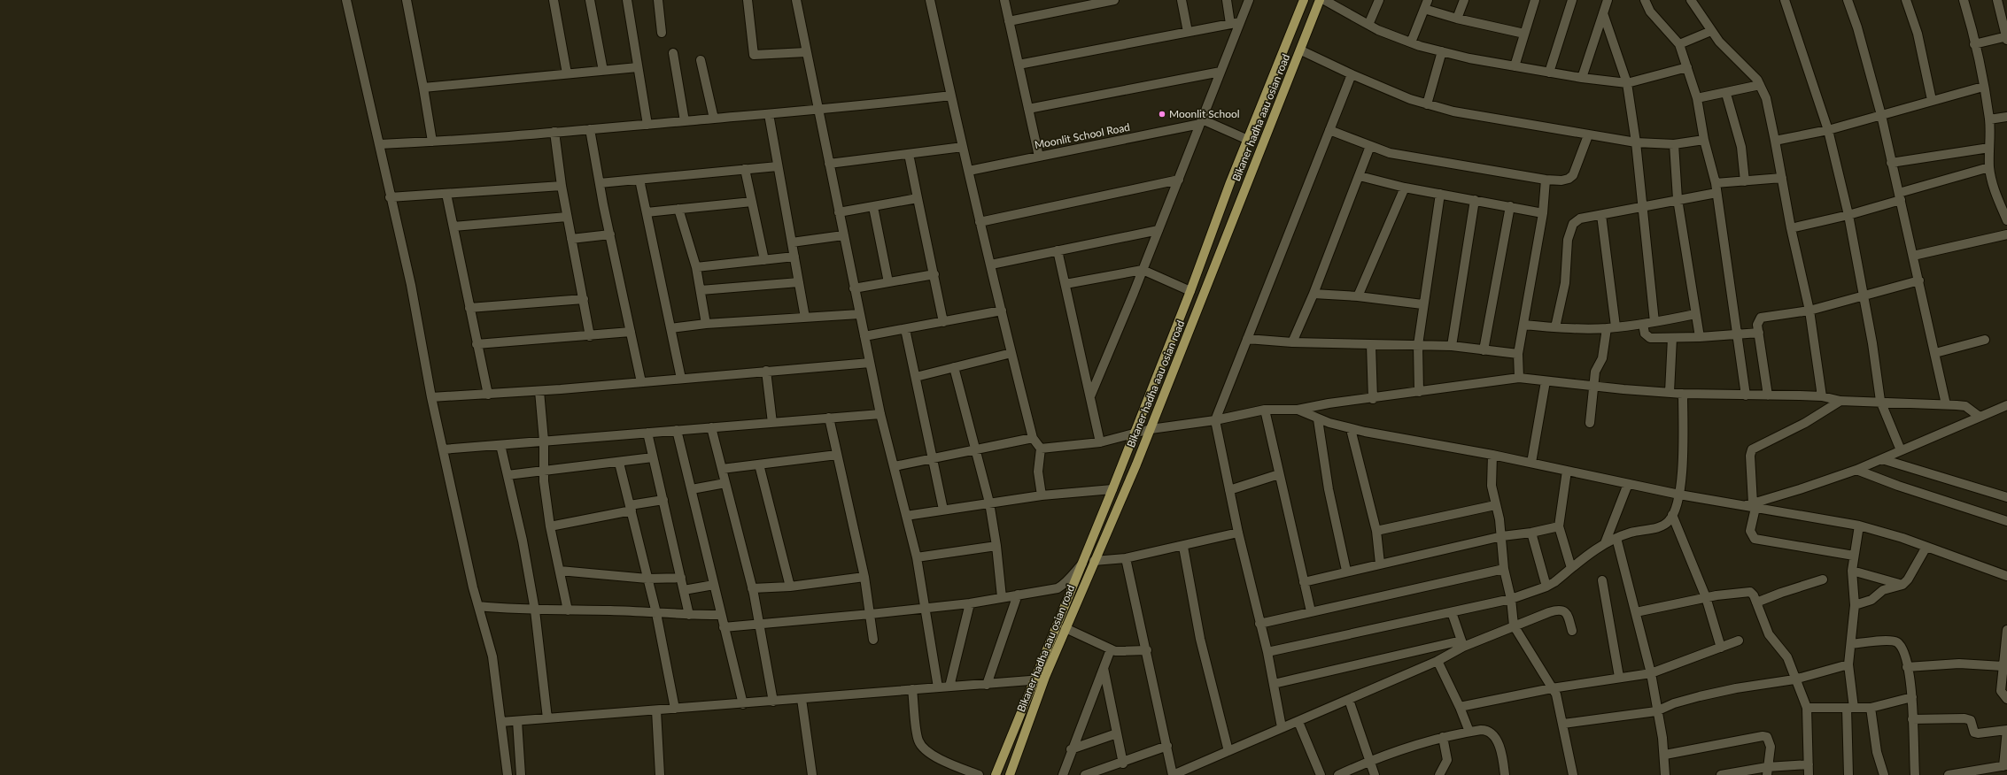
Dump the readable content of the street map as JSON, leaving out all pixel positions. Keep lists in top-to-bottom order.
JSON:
{
  "streets": {
    "main road": ["Bikaner hadha aau osian road"],
    "street": ["Moonlit School Road"]
  },
  "places": ["Moonlit School"]
}
